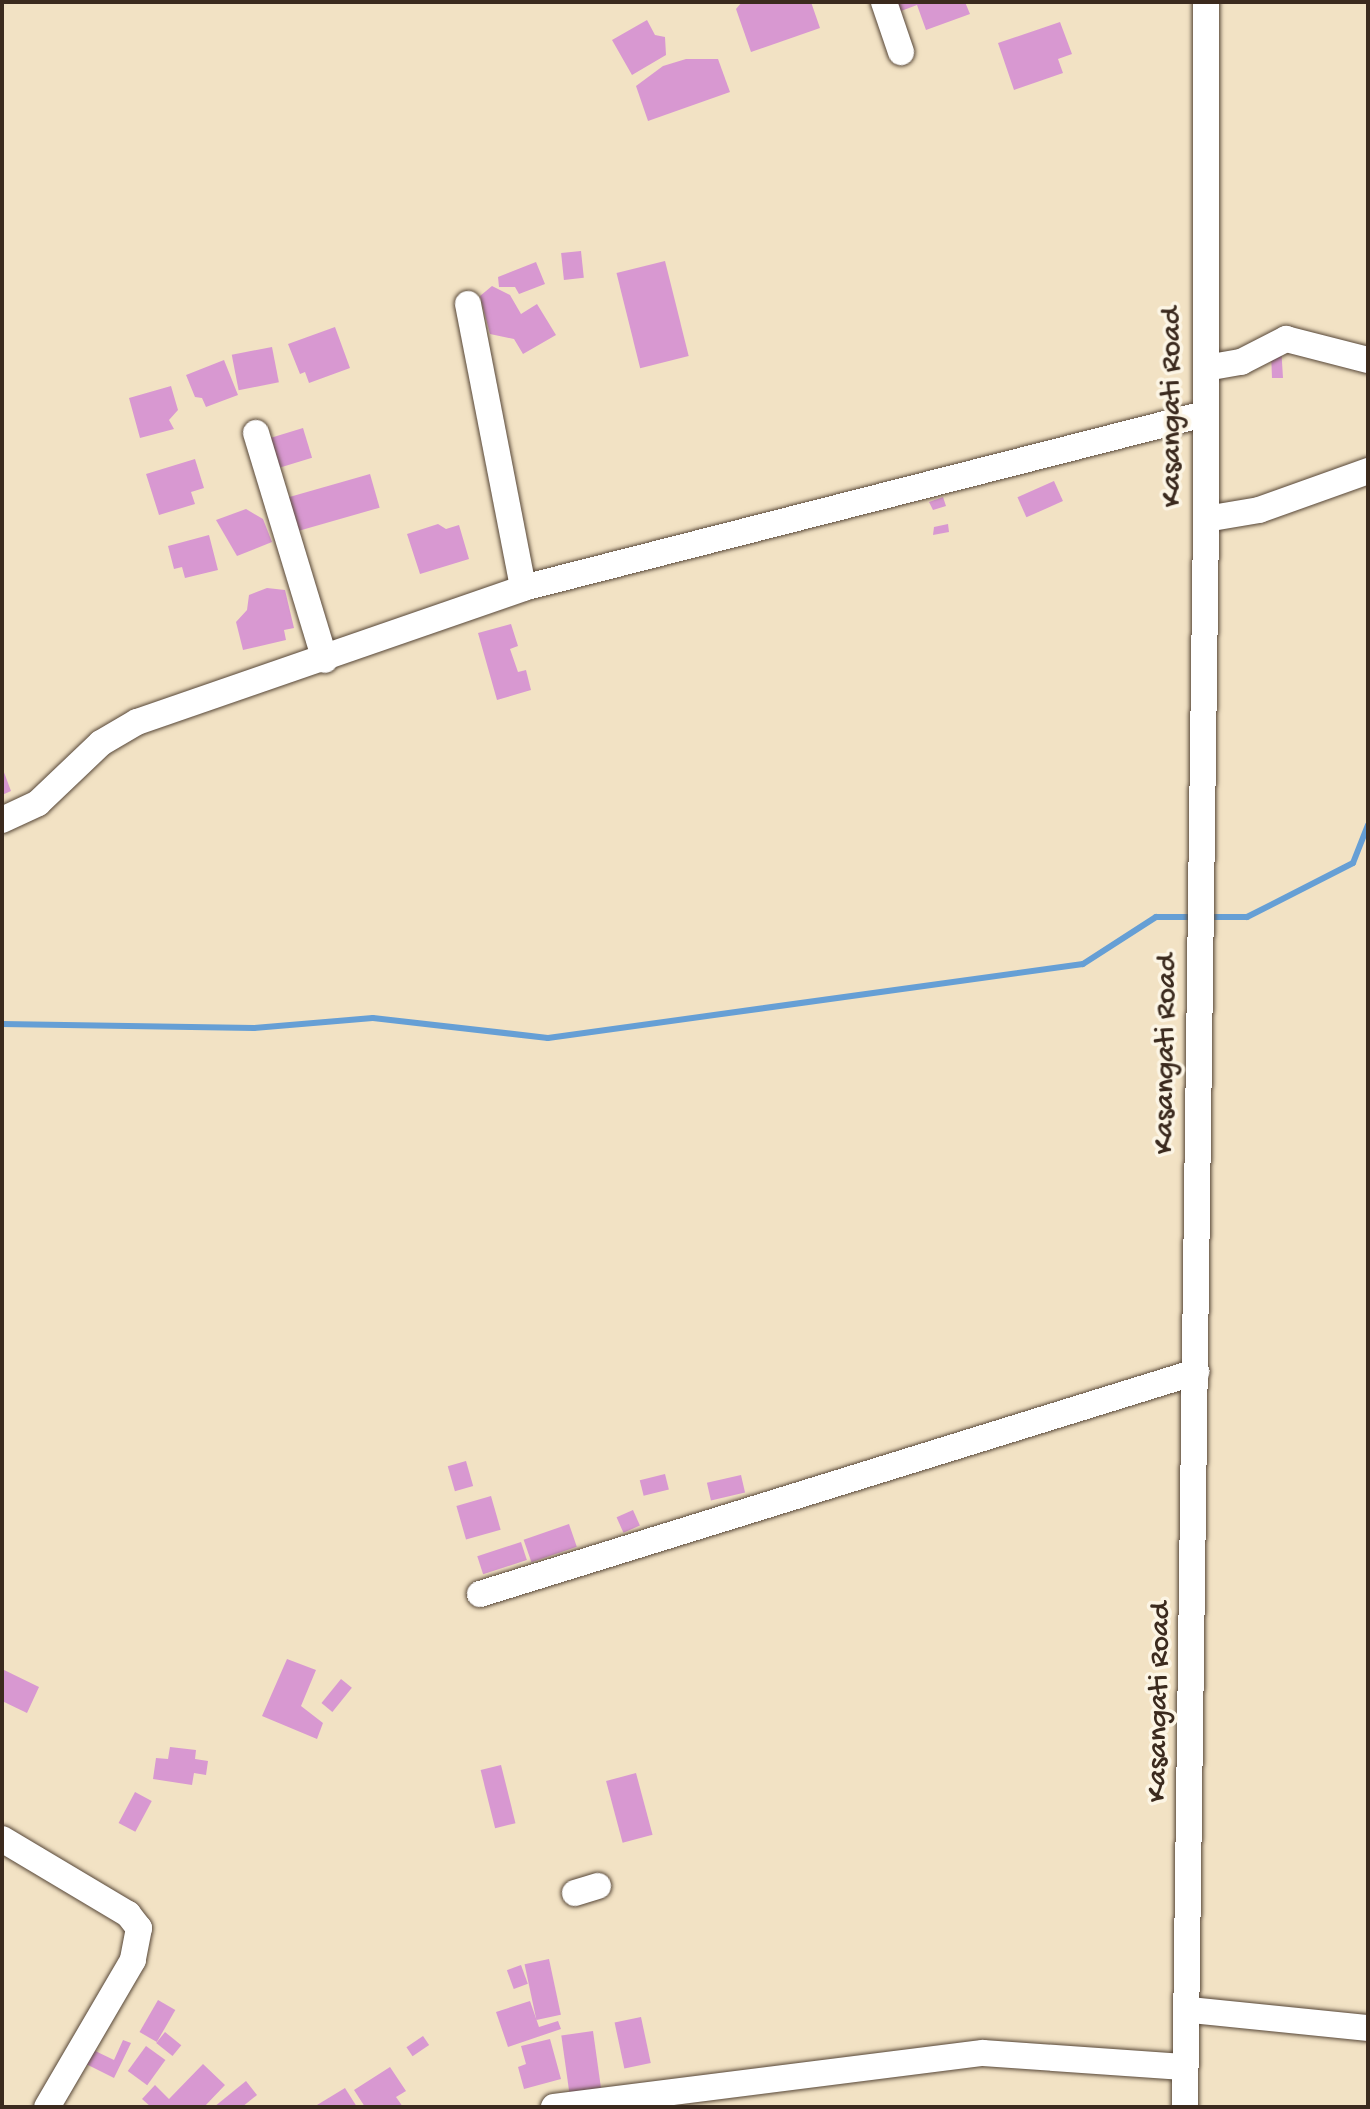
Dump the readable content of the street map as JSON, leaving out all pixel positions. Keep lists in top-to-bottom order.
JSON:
{
  "streets": {
    "street": ["Kasangati Road"]
  }
}
